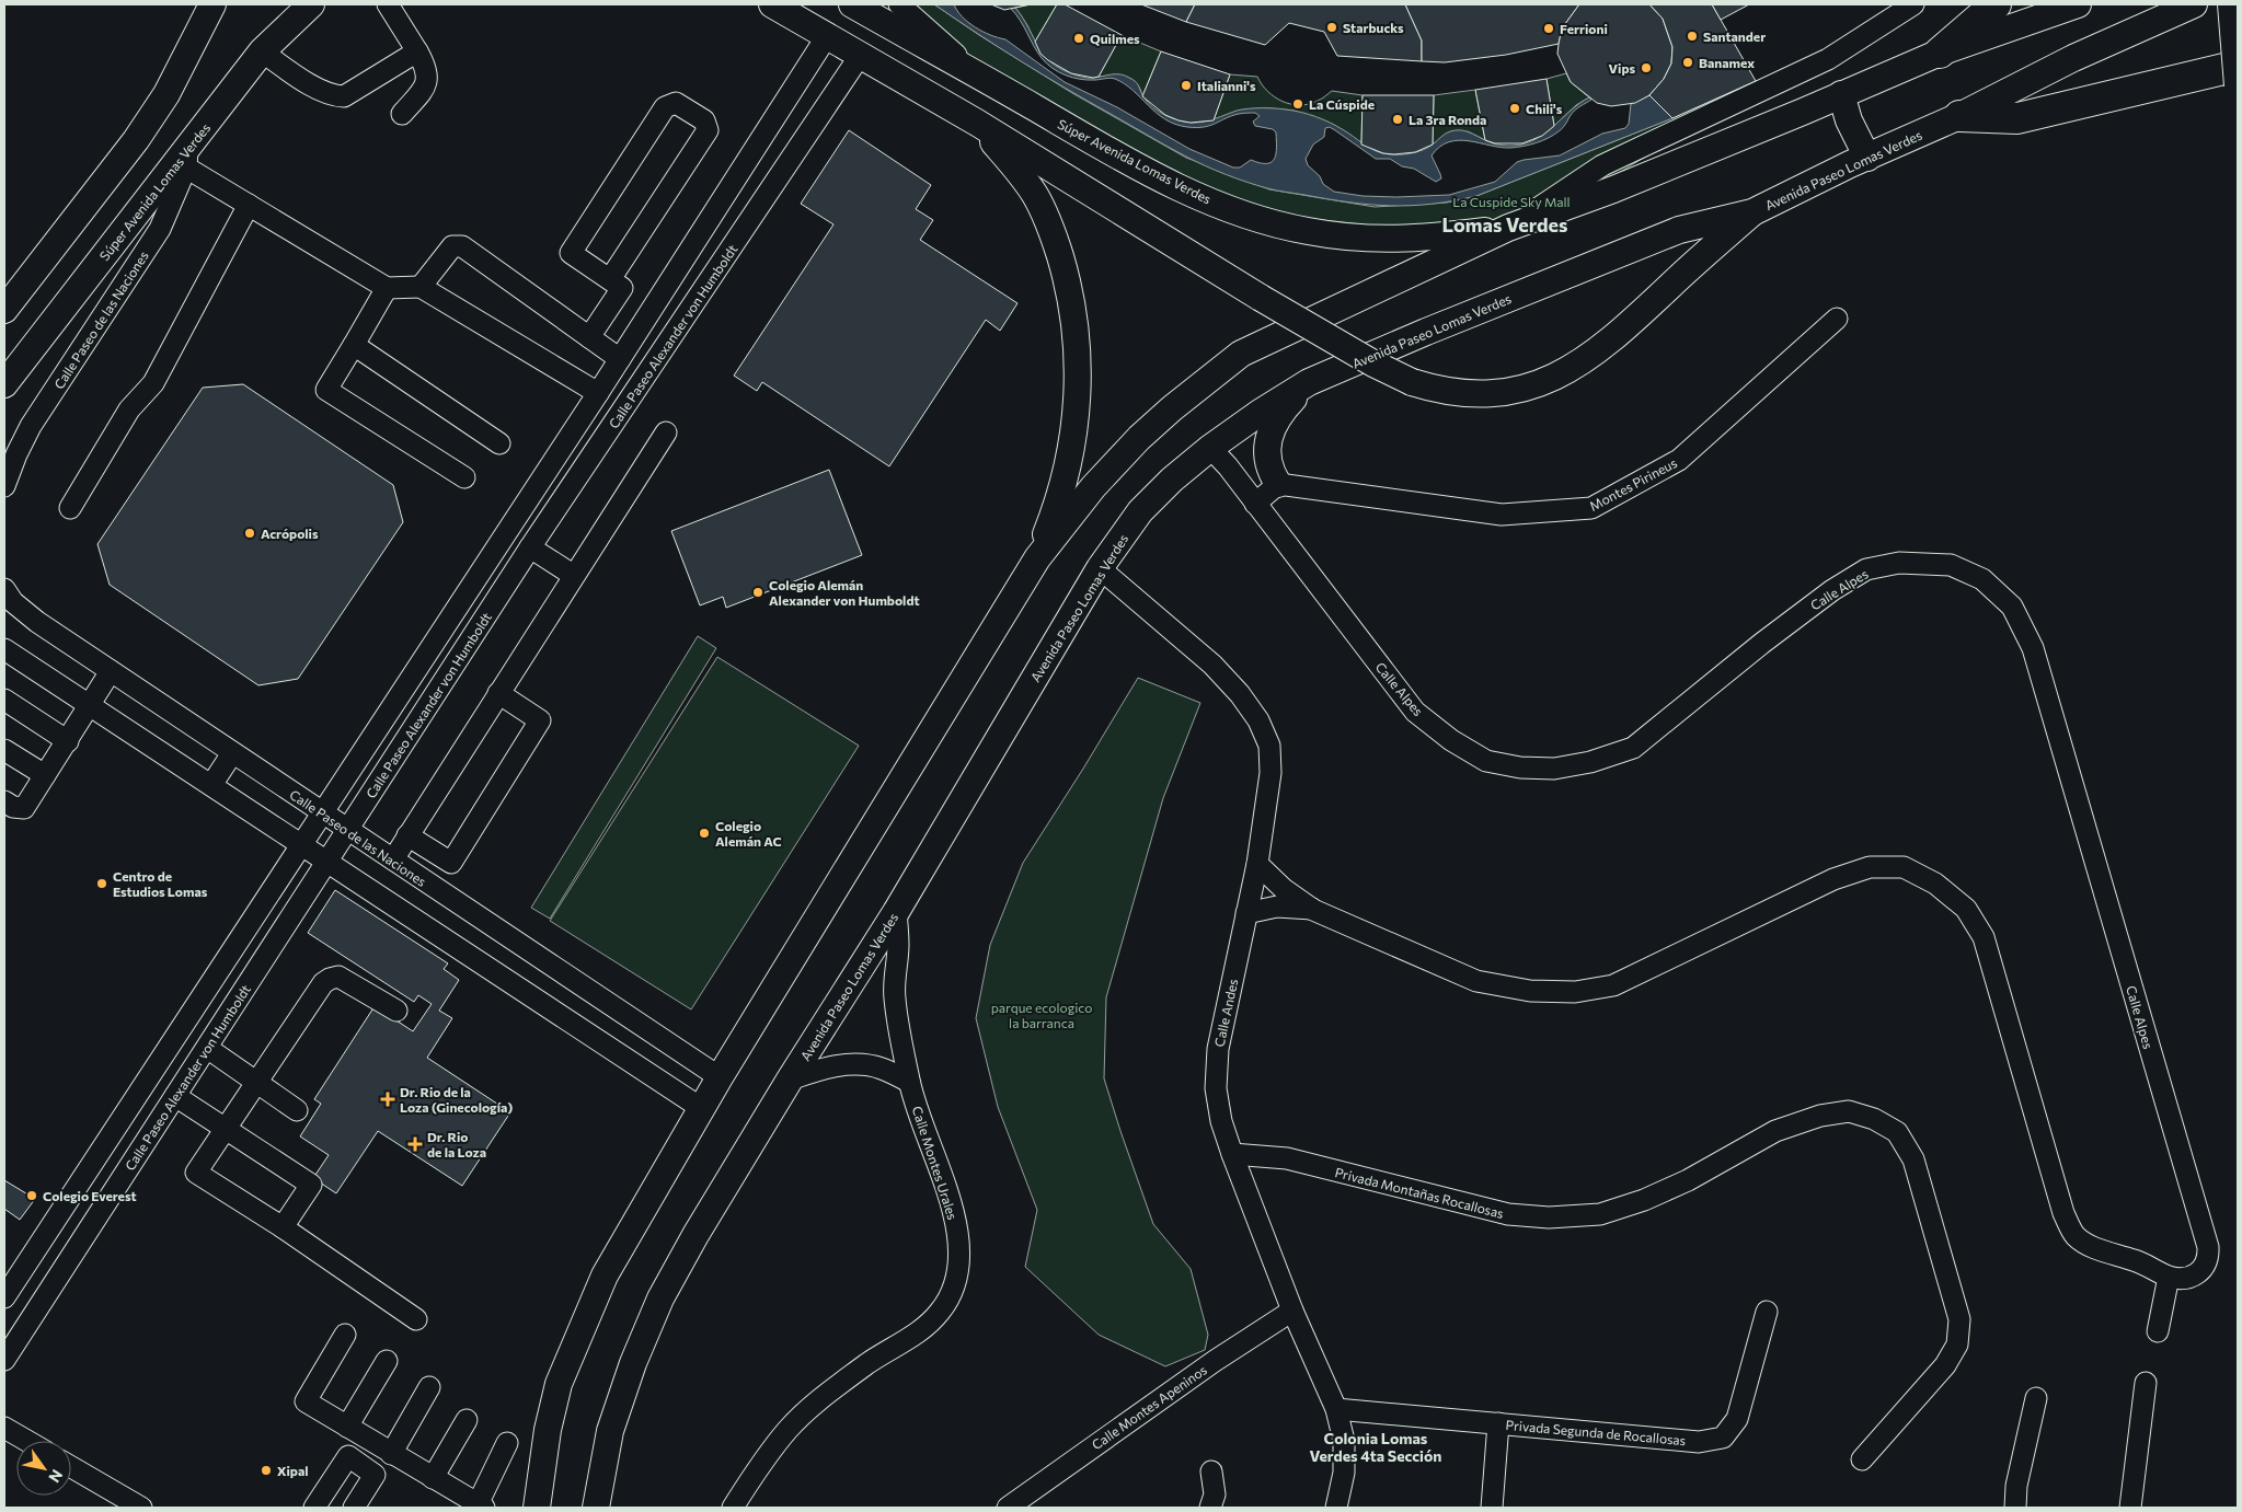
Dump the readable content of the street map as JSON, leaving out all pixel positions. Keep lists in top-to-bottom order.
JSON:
{
  "streets": {
    "main road": ["Súper Avenida Lomas Verdes", "Avenida Paseo Lomas Verdes"],
    "street": [
      "Calle Paseo de las Naciones",
      "Calle Paseo Alexander von Humboldt",
      "Montes Pirineus",
      "Calle Alpes",
      "Calle Andes",
      "Calle Montes Urales",
      "Privada Montañas Rocallosas",
      "Calle Montes Apeninos",
      "Privada Segunda de Rocallosas"
    ]
  },
  "crossings": [
    ["Súper Avenida Lomas Verdes", "Calle Paseo de las Naciones"],
    ["Avenida Paseo Lomas Verdes", "Calle Alpes"],
    ["Avenida Paseo Lomas Verdes", "Calle Andes"],
    ["Avenida Paseo Lomas Verdes", "Calle Montes Urales"],
    ["Calle Paseo de las Naciones", "Calle Paseo Alexander von Humboldt"],
    ["Calle Andes", "Privada Montañas Rocallosas"],
    ["Calle Andes", "Calle Montes Apeninos"],
    ["Calle Andes", "Privada Segunda de Rocallosas"]
  ],
  "districts": ["Lomas Verdes", "Colonia Lomas Verdes 4ta Sección"],
  "parks": ["La Cuspide Sky Mall", "parque ecologico la barranca"],
  "places": {
    "other": [
      "Starbucks",
      "Ferrioni",
      "Santander",
      "Quilmes",
      "Banamex",
      "Vips",
      "Italianni's",
      "La Cúspide",
      "Chili's",
      "La 3ra Ronda",
      "Acrópolis",
      "Colegio Alemán Alexander von Humboldt",
      "Colegio Alemán AC",
      "Centro de Estudios Lomas",
      "Colegio Everest",
      "Xipal"
    ],
    "health": ["Dr. Rio de la Loza (Ginecología)", "Dr. Rio de la Loza"]
  },
  "north": "bottom right"
}
